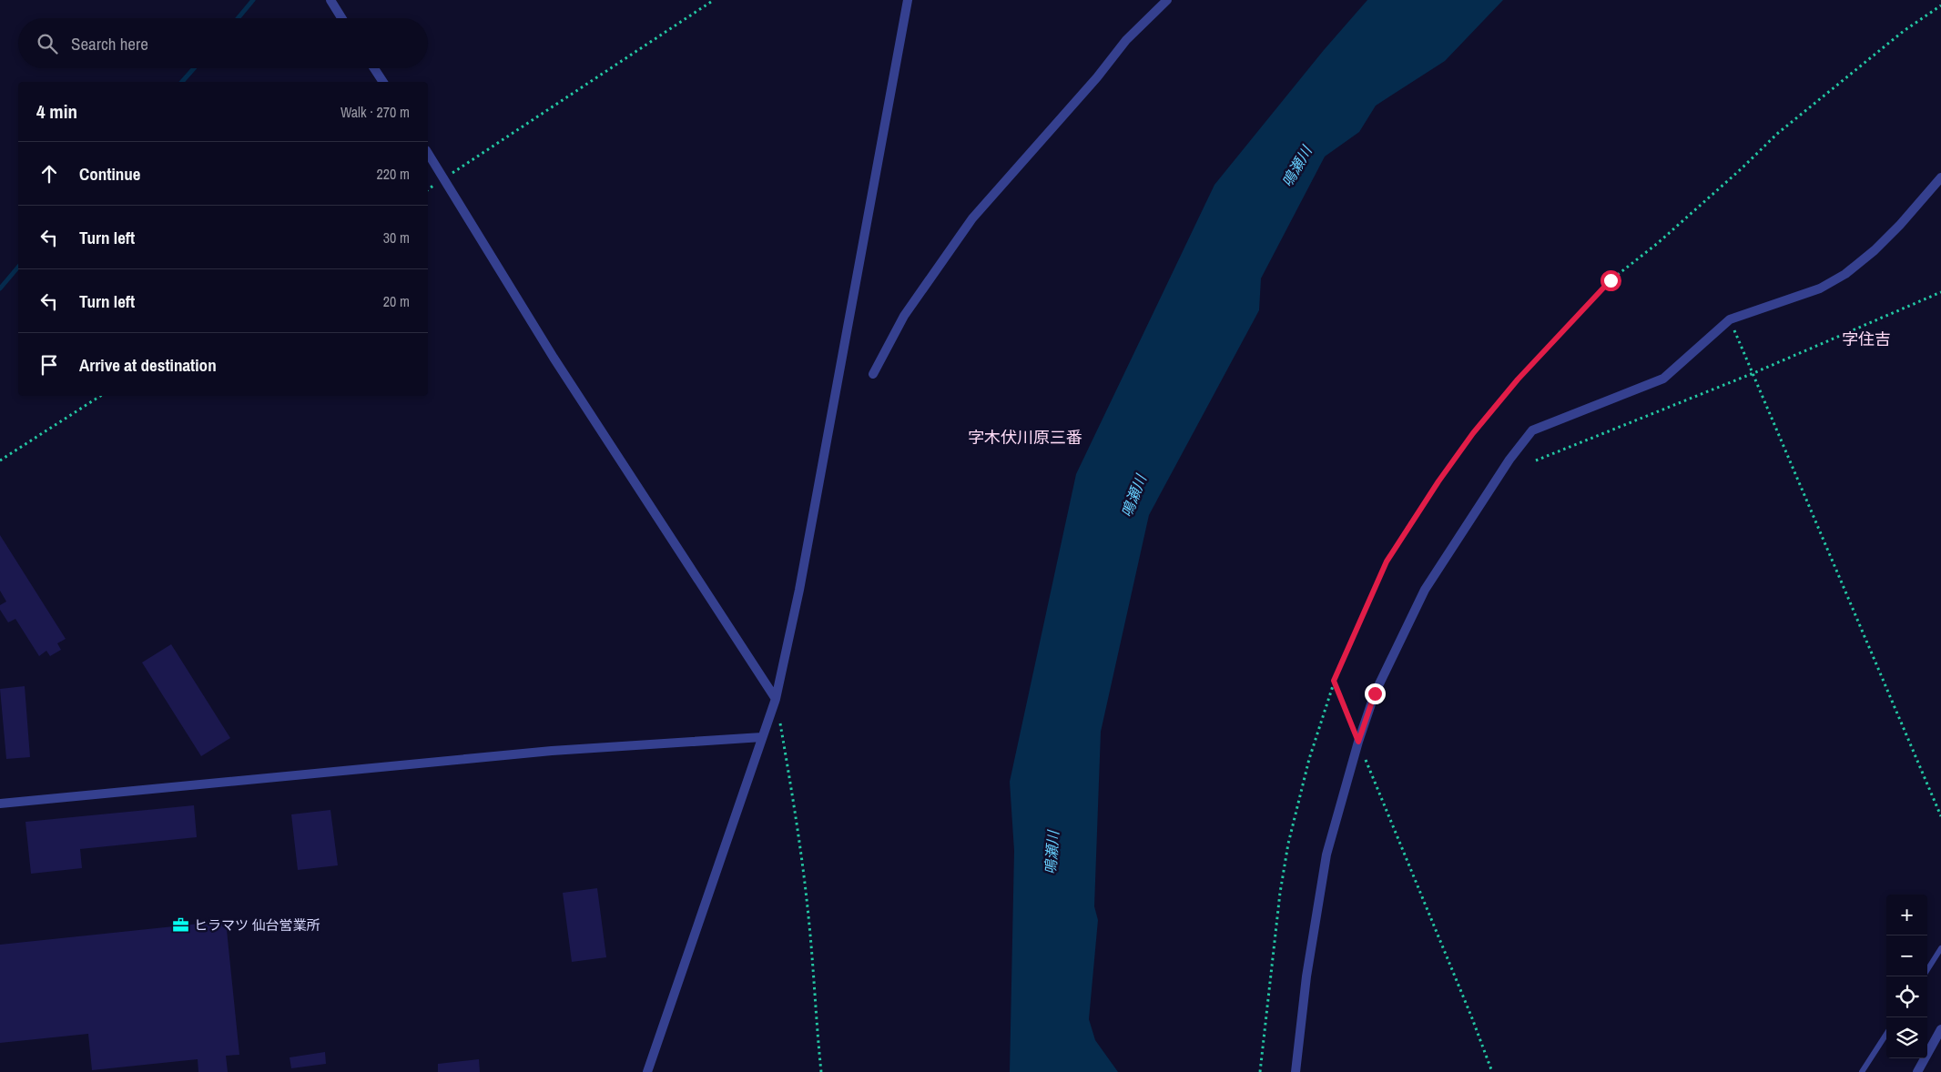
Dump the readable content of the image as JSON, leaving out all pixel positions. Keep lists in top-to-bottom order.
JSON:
{
  "districts": ["字住吉", "字木伏川原三番"],
  "water": ["鳴瀬川"],
  "places": {
    "office": ["ヒラマツ 仙台営業所"]
  },
  "page": {
    "search": "Search here",
    "heading": ["4 min", "Walk · 270 m"],
    "list": [
      ["Continue", "220 m"],
      ["Turn left", "30 m"],
      ["Turn left", "20 m"],
      "Arrive at destination"
    ],
    "map_buttons": ["+", "−"]
  }
}
